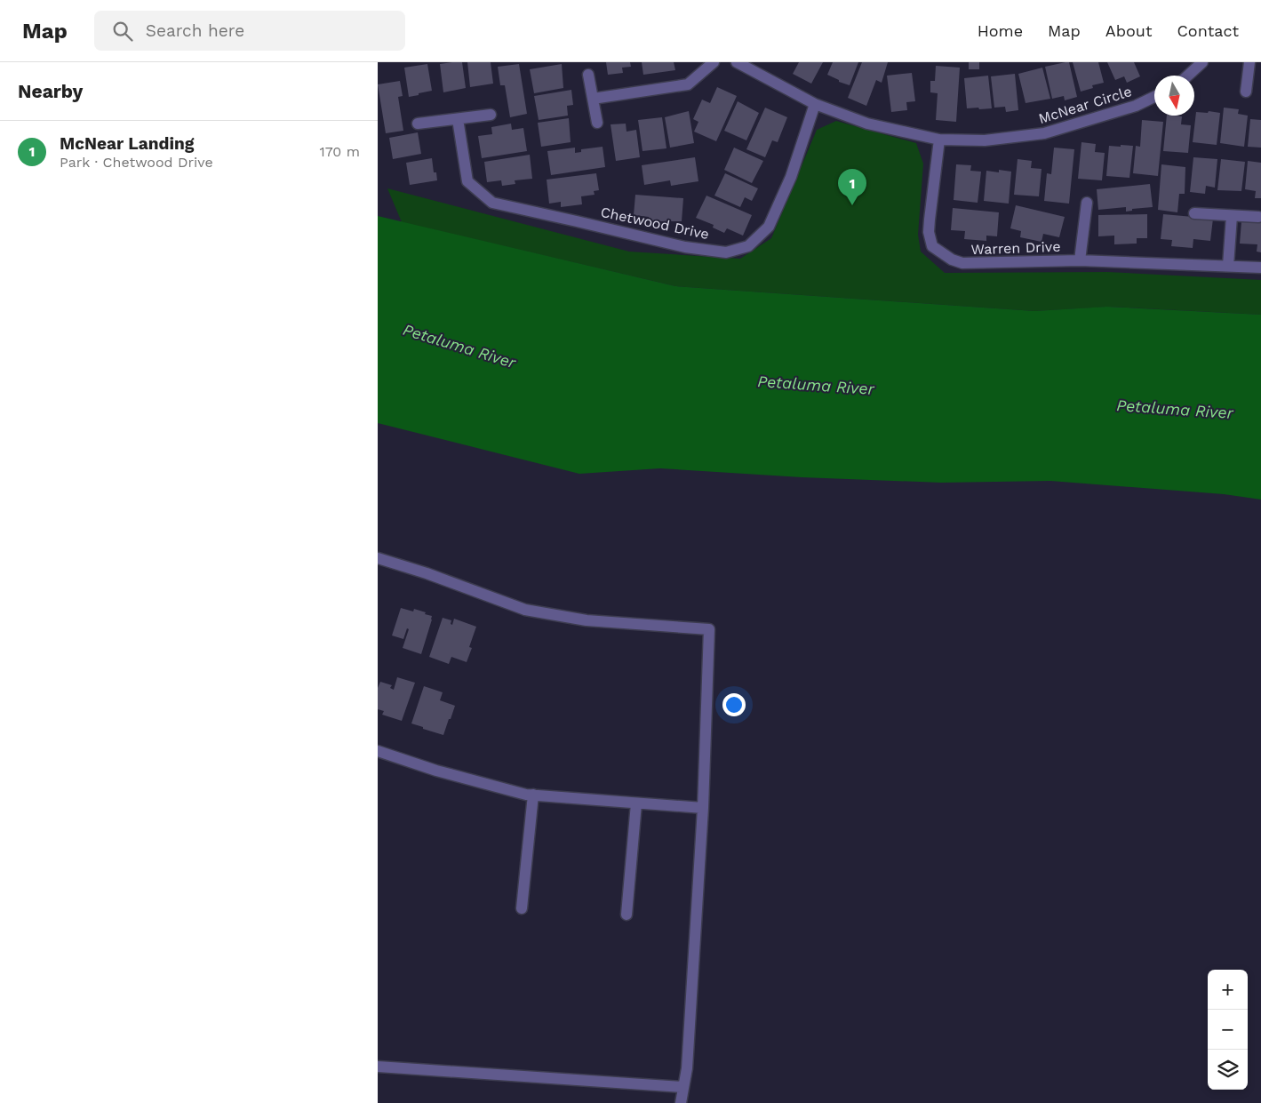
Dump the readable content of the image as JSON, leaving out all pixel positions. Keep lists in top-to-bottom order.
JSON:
{
  "streets": {
    "street": ["McNear Circle", "Chetwood Drive", "Warren Drive"]
  },
  "crossings": [
    ["McNear Circle", "Chetwood Drive"],
    ["McNear Circle", "Warren Drive"]
  ],
  "water": ["Petaluma River"],
  "north": "bottom",
  "page": {
    "header": "Map",
    "search": "Search here",
    "nav": [
      "Home",
      "Map",
      "About",
      "Contact"
    ],
    "heading": "Nearby",
    "list": [
      {
        "mark": "1",
        "name": "McNear Landing",
        "note": "Park · Chetwood Drive",
        "value": "170 m"
      }
    ],
    "pins": "1",
    "map_buttons": ["+", "−"]
  }
}
